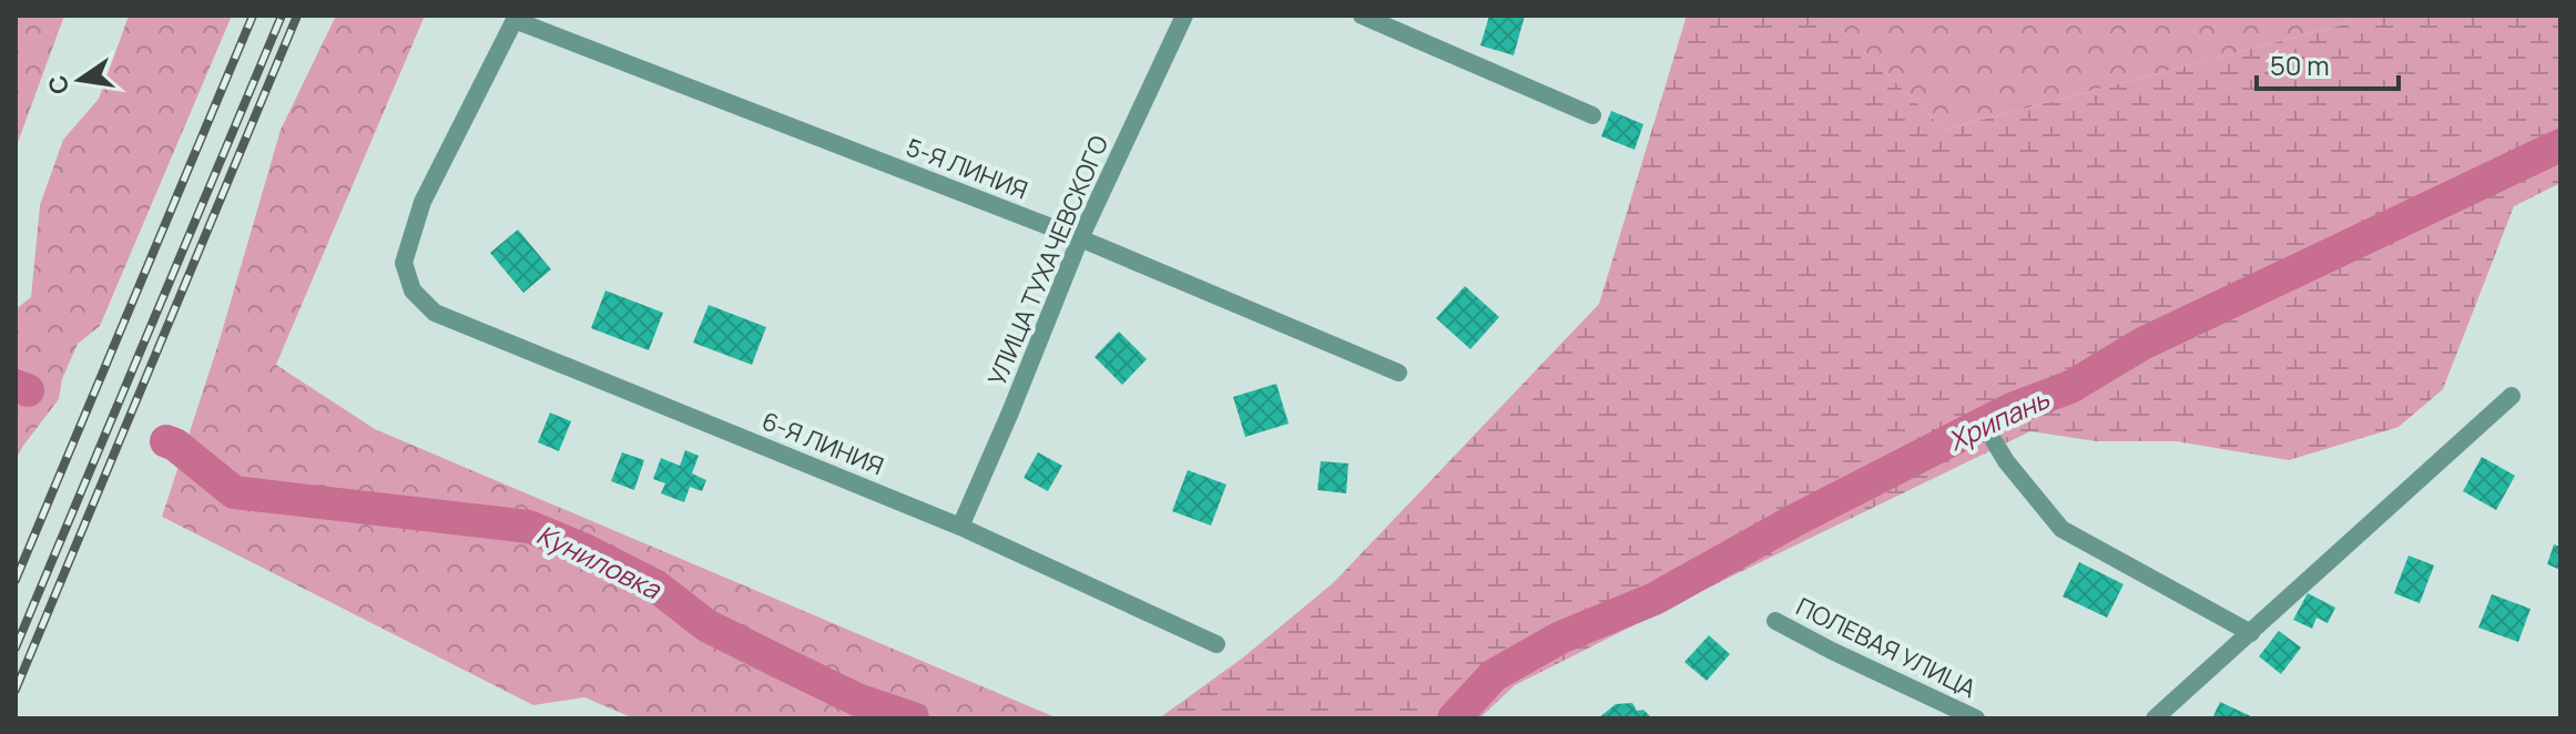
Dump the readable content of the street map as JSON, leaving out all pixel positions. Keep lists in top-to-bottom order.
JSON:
{
  "streets": {
    "street": [
      "5-Я ЛИНИЯ",
      "УЛИЦА ТУХАЧЕВСКОГО",
      "6-Я ЛИНИЯ",
      "ПОЛЕВАЯ УЛИЦА"
    ]
  },
  "crossings": [
    ["5-Я ЛИНИЯ", "УЛИЦА ТУХАЧЕВСКОГО"],
    ["5-Я ЛИНИЯ", "6-Я ЛИНИЯ"],
    ["УЛИЦА ТУХАЧЕВСКОГО", "6-Я ЛИНИЯ"]
  ],
  "water": ["Хрипань", "Куниловка"],
  "scale_bar": "50 m",
  "north": "left"
}
